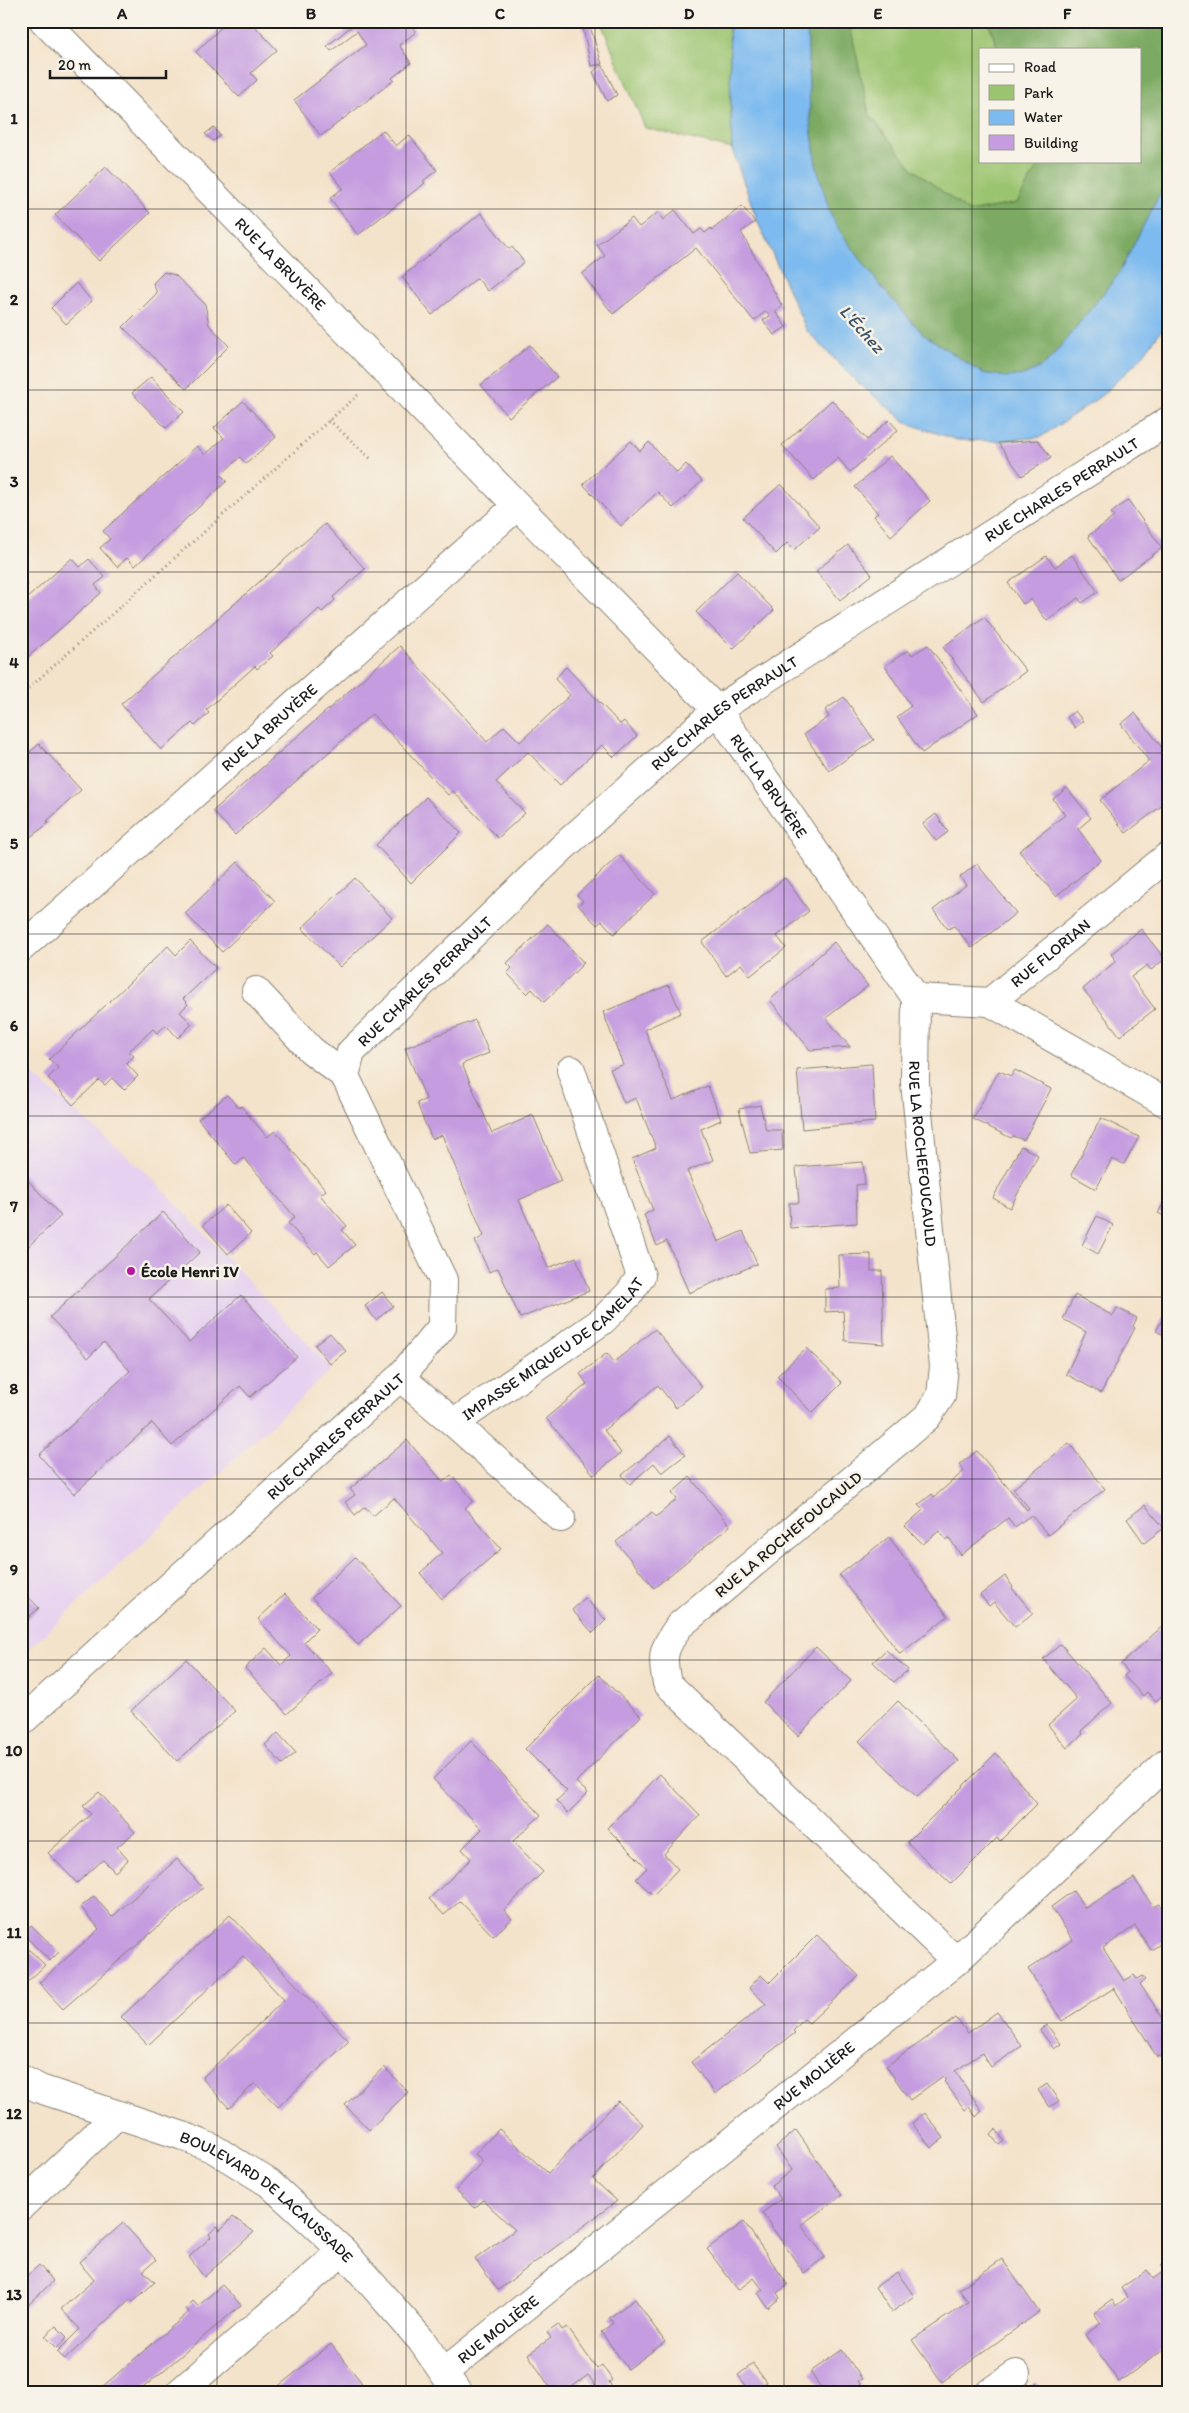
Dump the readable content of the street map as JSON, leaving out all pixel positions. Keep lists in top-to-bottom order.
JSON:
{
  "streets": {
    "street": [
      "RUE LA BRUYÈRE",
      "RUE CHARLES PERRAULT",
      "RUE FLORIAN",
      "RUE LA ROCHEFOUCAULD",
      "IMPASSE MIQUEU DE CAMELAT",
      "RUE MOLIÈRE",
      "BOULEVARD DE LACAUSSADE"
    ]
  },
  "crossings": [
    ["RUE LA BRUYÈRE", "RUE CHARLES PERRAULT"],
    ["RUE LA BRUYÈRE", "RUE LA ROCHEFOUCAULD"],
    ["RUE CHARLES PERRAULT", "IMPASSE MIQUEU DE CAMELAT"],
    ["RUE LA ROCHEFOUCAULD", "RUE MOLIÈRE"],
    ["RUE MOLIÈRE", "BOULEVARD DE LACAUSSADE"]
  ],
  "water": ["L'Échez"],
  "places": ["École Henri IV"],
  "legend": [
    "Road",
    "Park",
    "Water",
    "Building"
  ],
  "scale_bar": "20 m",
  "grid": {
    "columns": [
      "A",
      "B",
      "C",
      "D",
      "E",
      "F"
    ],
    "rows": [
      "1",
      "2",
      "3",
      "4",
      "5",
      "6",
      "7",
      "8",
      "9",
      "10",
      "11",
      "12",
      "13"
    ]
  }
}
